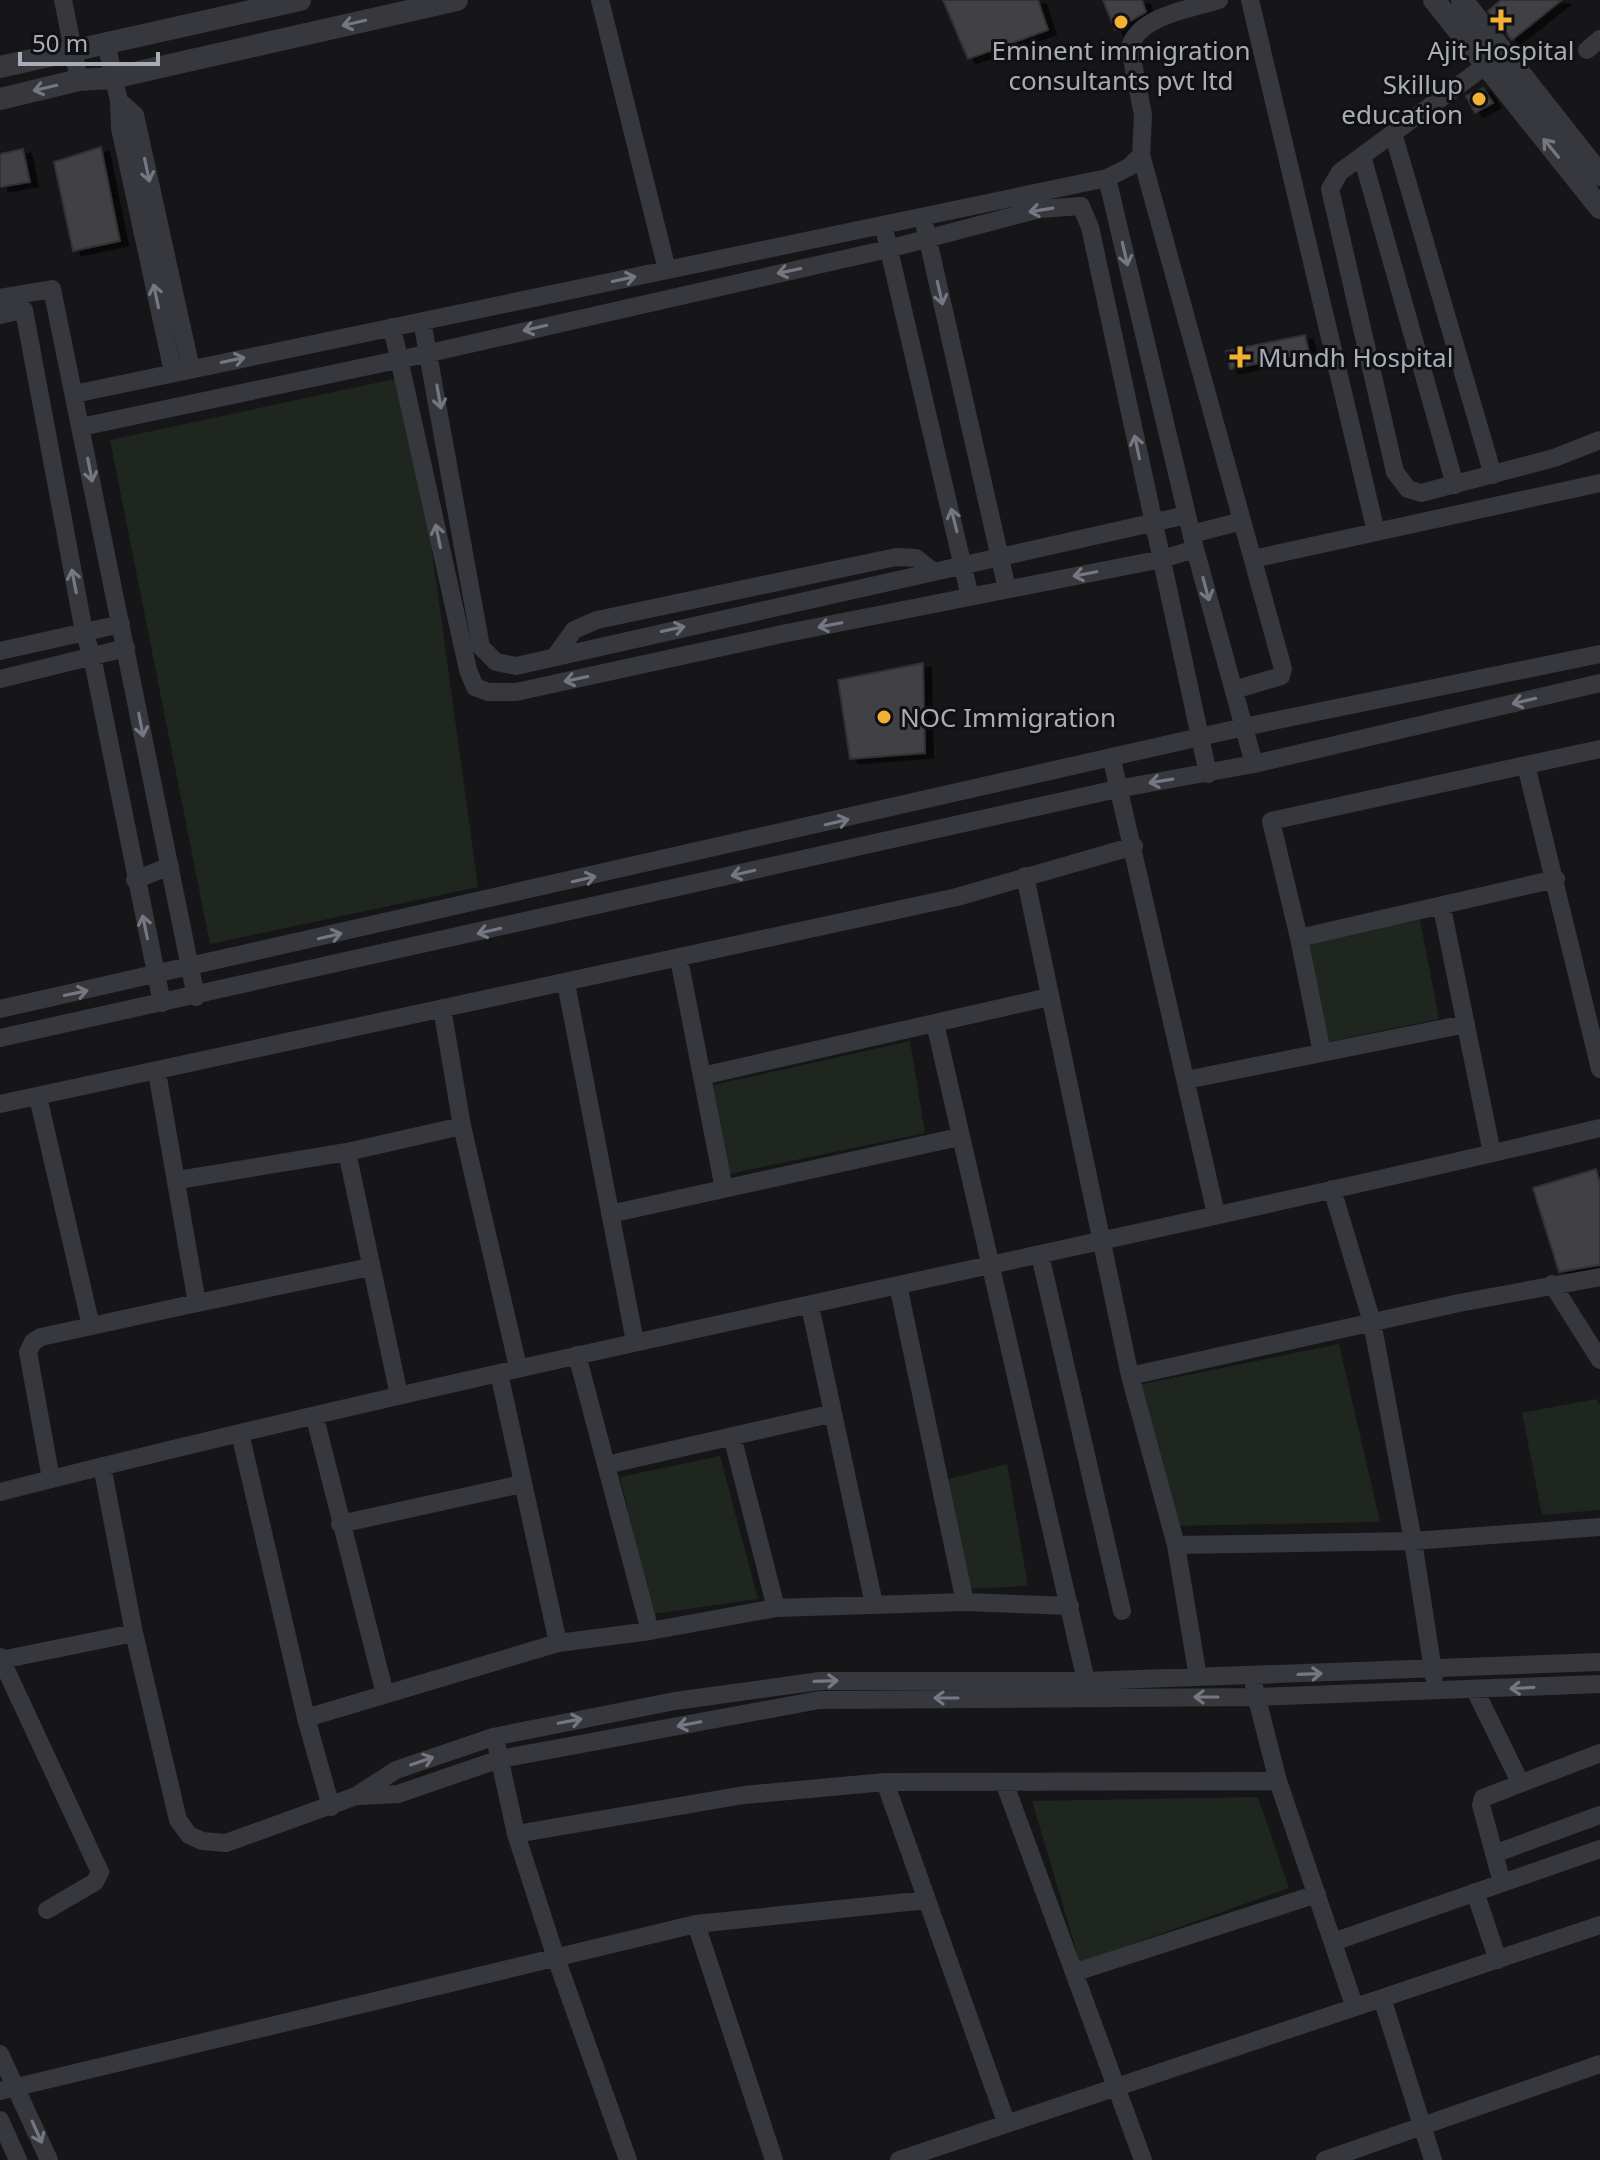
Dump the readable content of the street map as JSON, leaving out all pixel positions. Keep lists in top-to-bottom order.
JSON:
{
  "places": {
    "health": ["Ajit Hospital", "Mundh Hospital"],
    "other": ["Eminent immigration consultants pvt ltd", "Skillup education", "NOC Immigration"]
  },
  "scale_bar": "50 m"
}
